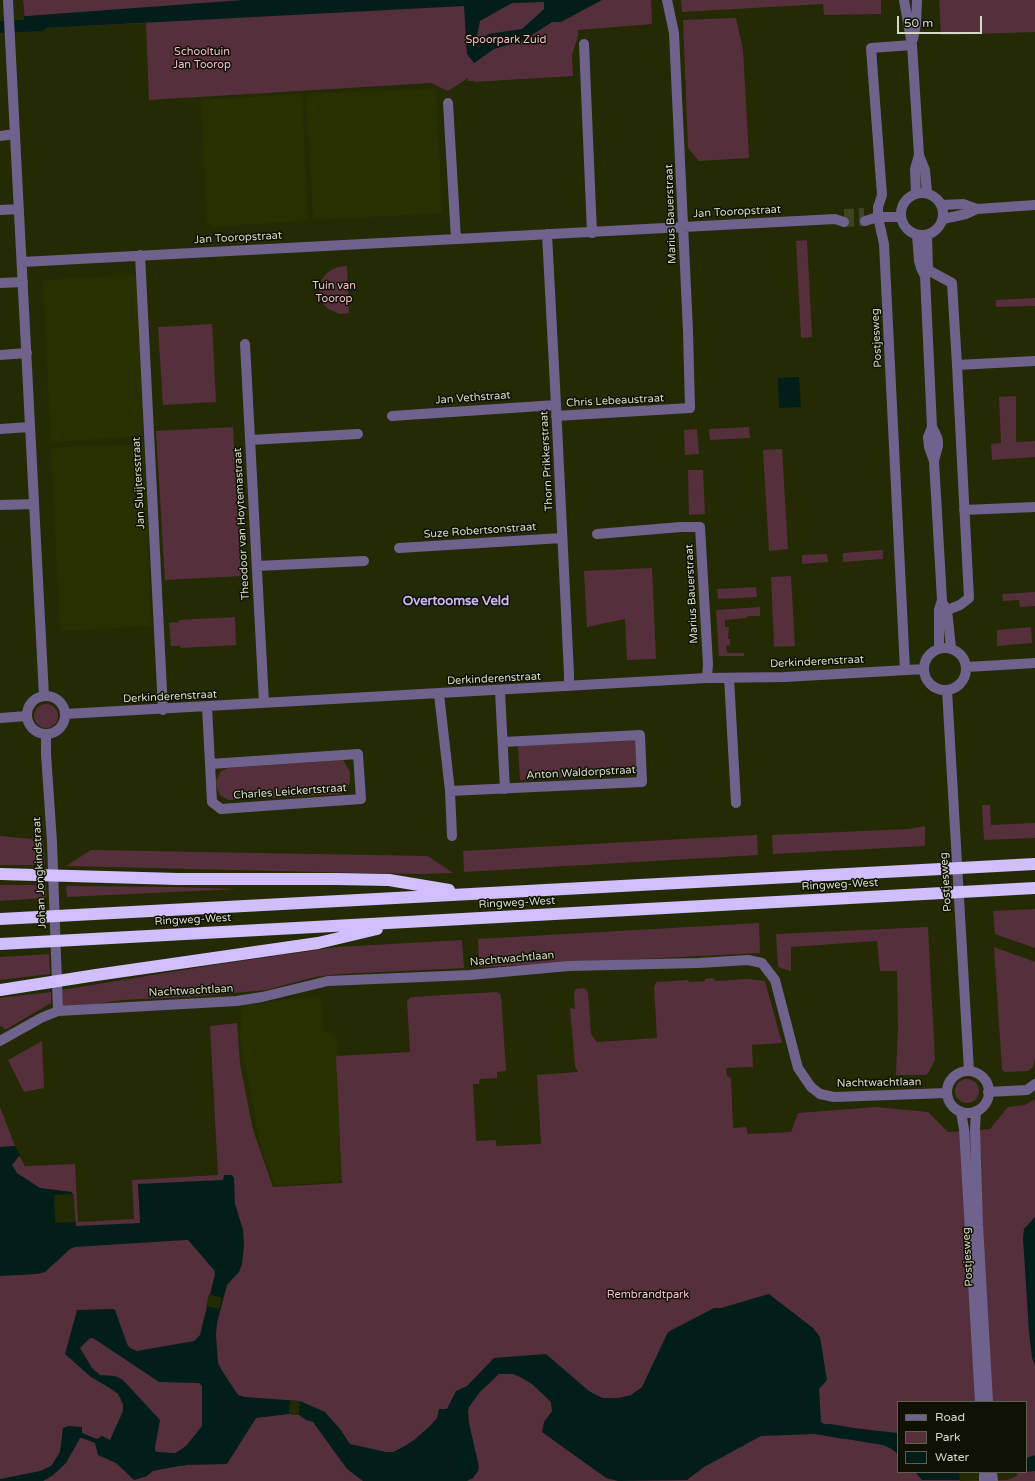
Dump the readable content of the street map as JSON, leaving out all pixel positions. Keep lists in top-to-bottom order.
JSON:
{
  "streets": {
    "highway": ["Ringweg-West"],
    "street": [
      "Jan Tooropstraat",
      "Marius Bauerstraat",
      "Postjesweg",
      "Jan Vethstraat",
      "Chris Lebeaustraat",
      "Thorn Prikkerstraat",
      "Jan Sluijtersstraat",
      "Theodoor van Hoytemastraat",
      "Suze Robertsonstraat",
      "Derkinderenstraat",
      "Anton Waldorpstraat",
      "Charles Leickertstraat",
      "Johan Jongkindstraat",
      "Nachtwachtlaan"
    ]
  },
  "crossings": [
    ["Jan Tooropstraat", "Marius Bauerstraat"],
    ["Jan Tooropstraat", "Thorn Prikkerstraat"],
    ["Jan Tooropstraat", "Jan Sluijtersstraat"],
    ["Marius Bauerstraat", "Chris Lebeaustraat"],
    ["Marius Bauerstraat", "Derkinderenstraat"],
    ["Postjesweg", "Derkinderenstraat"],
    ["Postjesweg", "Nachtwachtlaan"],
    ["Jan Vethstraat", "Thorn Prikkerstraat"],
    ["Chris Lebeaustraat", "Thorn Prikkerstraat"],
    ["Thorn Prikkerstraat", "Suze Robertsonstraat"],
    ["Thorn Prikkerstraat", "Derkinderenstraat"],
    ["Jan Sluijtersstraat", "Derkinderenstraat"],
    ["Theodoor van Hoytemastraat", "Derkinderenstraat"],
    ["Derkinderenstraat", "Charles Leickertstraat"],
    ["Derkinderenstraat", "Johan Jongkindstraat"],
    ["Johan Jongkindstraat", "Nachtwachtlaan"]
  ],
  "districts": ["Overtoomse Veld"],
  "parks": [
    "Spoorpark Zuid",
    "Schooltuin Jan Toorop",
    "Tuin van Toorop",
    "Rembrandtpark"
  ],
  "legend": ["Road", "Park", "Water"],
  "scale_bar": "50 m"
}
